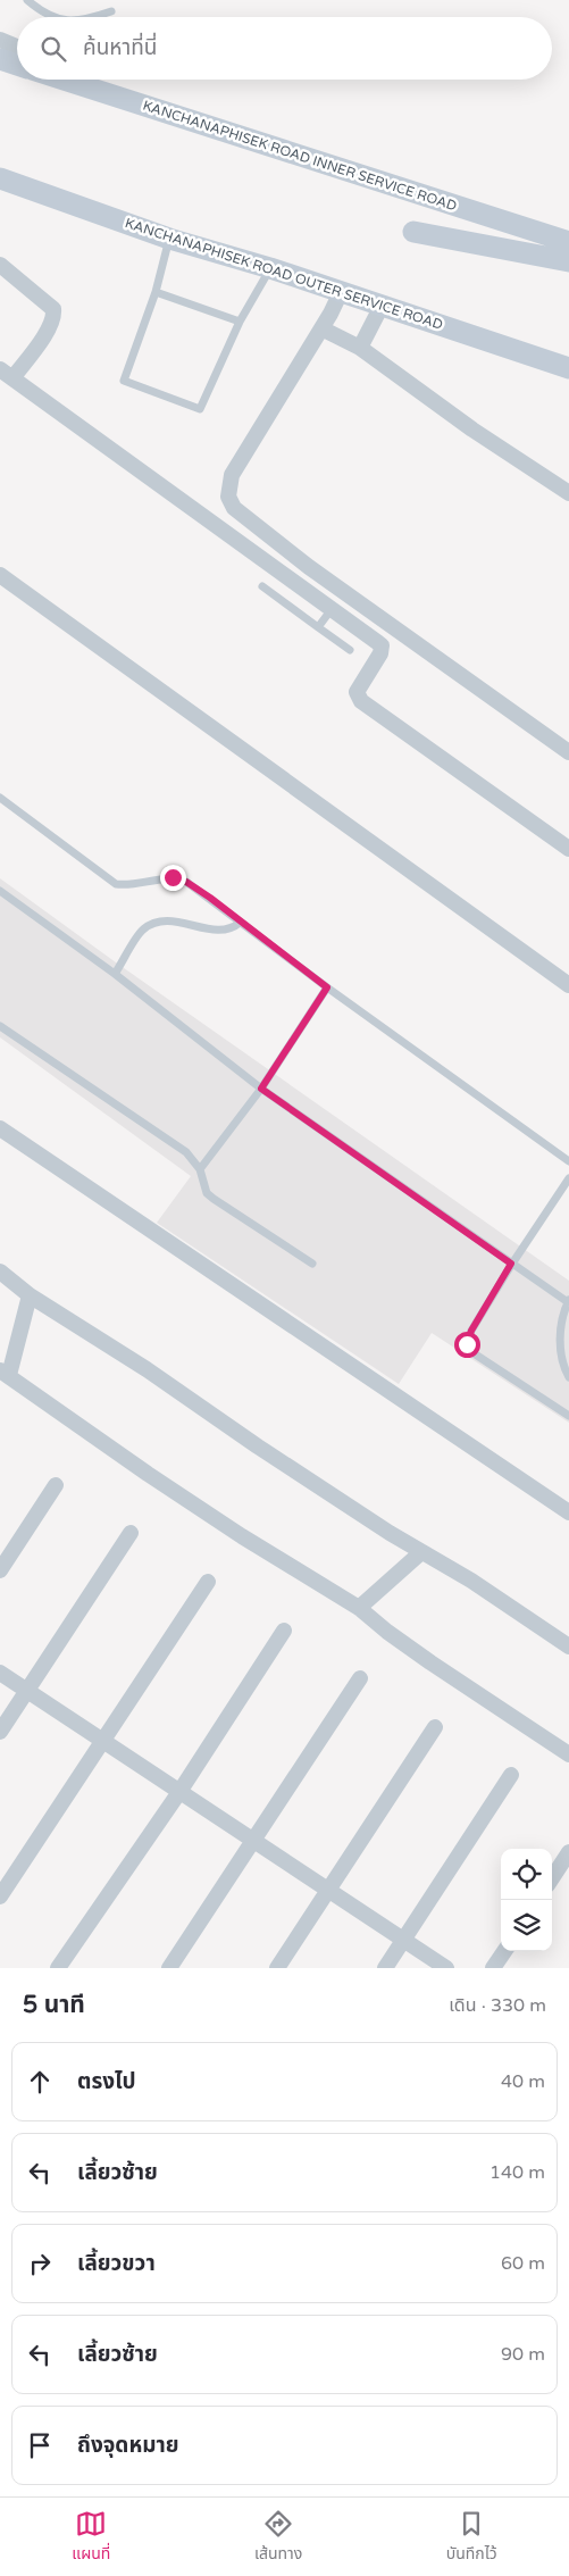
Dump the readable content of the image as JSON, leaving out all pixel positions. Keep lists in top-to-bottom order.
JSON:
{
  "streets": {
    "main road": ["KANCHANAPHISEK ROAD INNER SERVICE ROAD", "KANCHANAPHISEK ROAD OUTER SERVICE ROAD"]
  },
  "page": {
    "search": "ค้นหาที่นี่",
    "heading": ["5 นาที", "เดิน · 330 m"],
    "list": [
      ["ตรงไป", "40 m"],
      ["เลี้ยวซ้าย", "140 m"],
      ["เลี้ยวขวา", "60 m"],
      ["เลี้ยวซ้าย", "90 m"],
      "ถึงจุดหมาย"
    ],
    "nav": ["แผนที่", "เส้นทาง", "บันทึกไว้"]
  }
}
